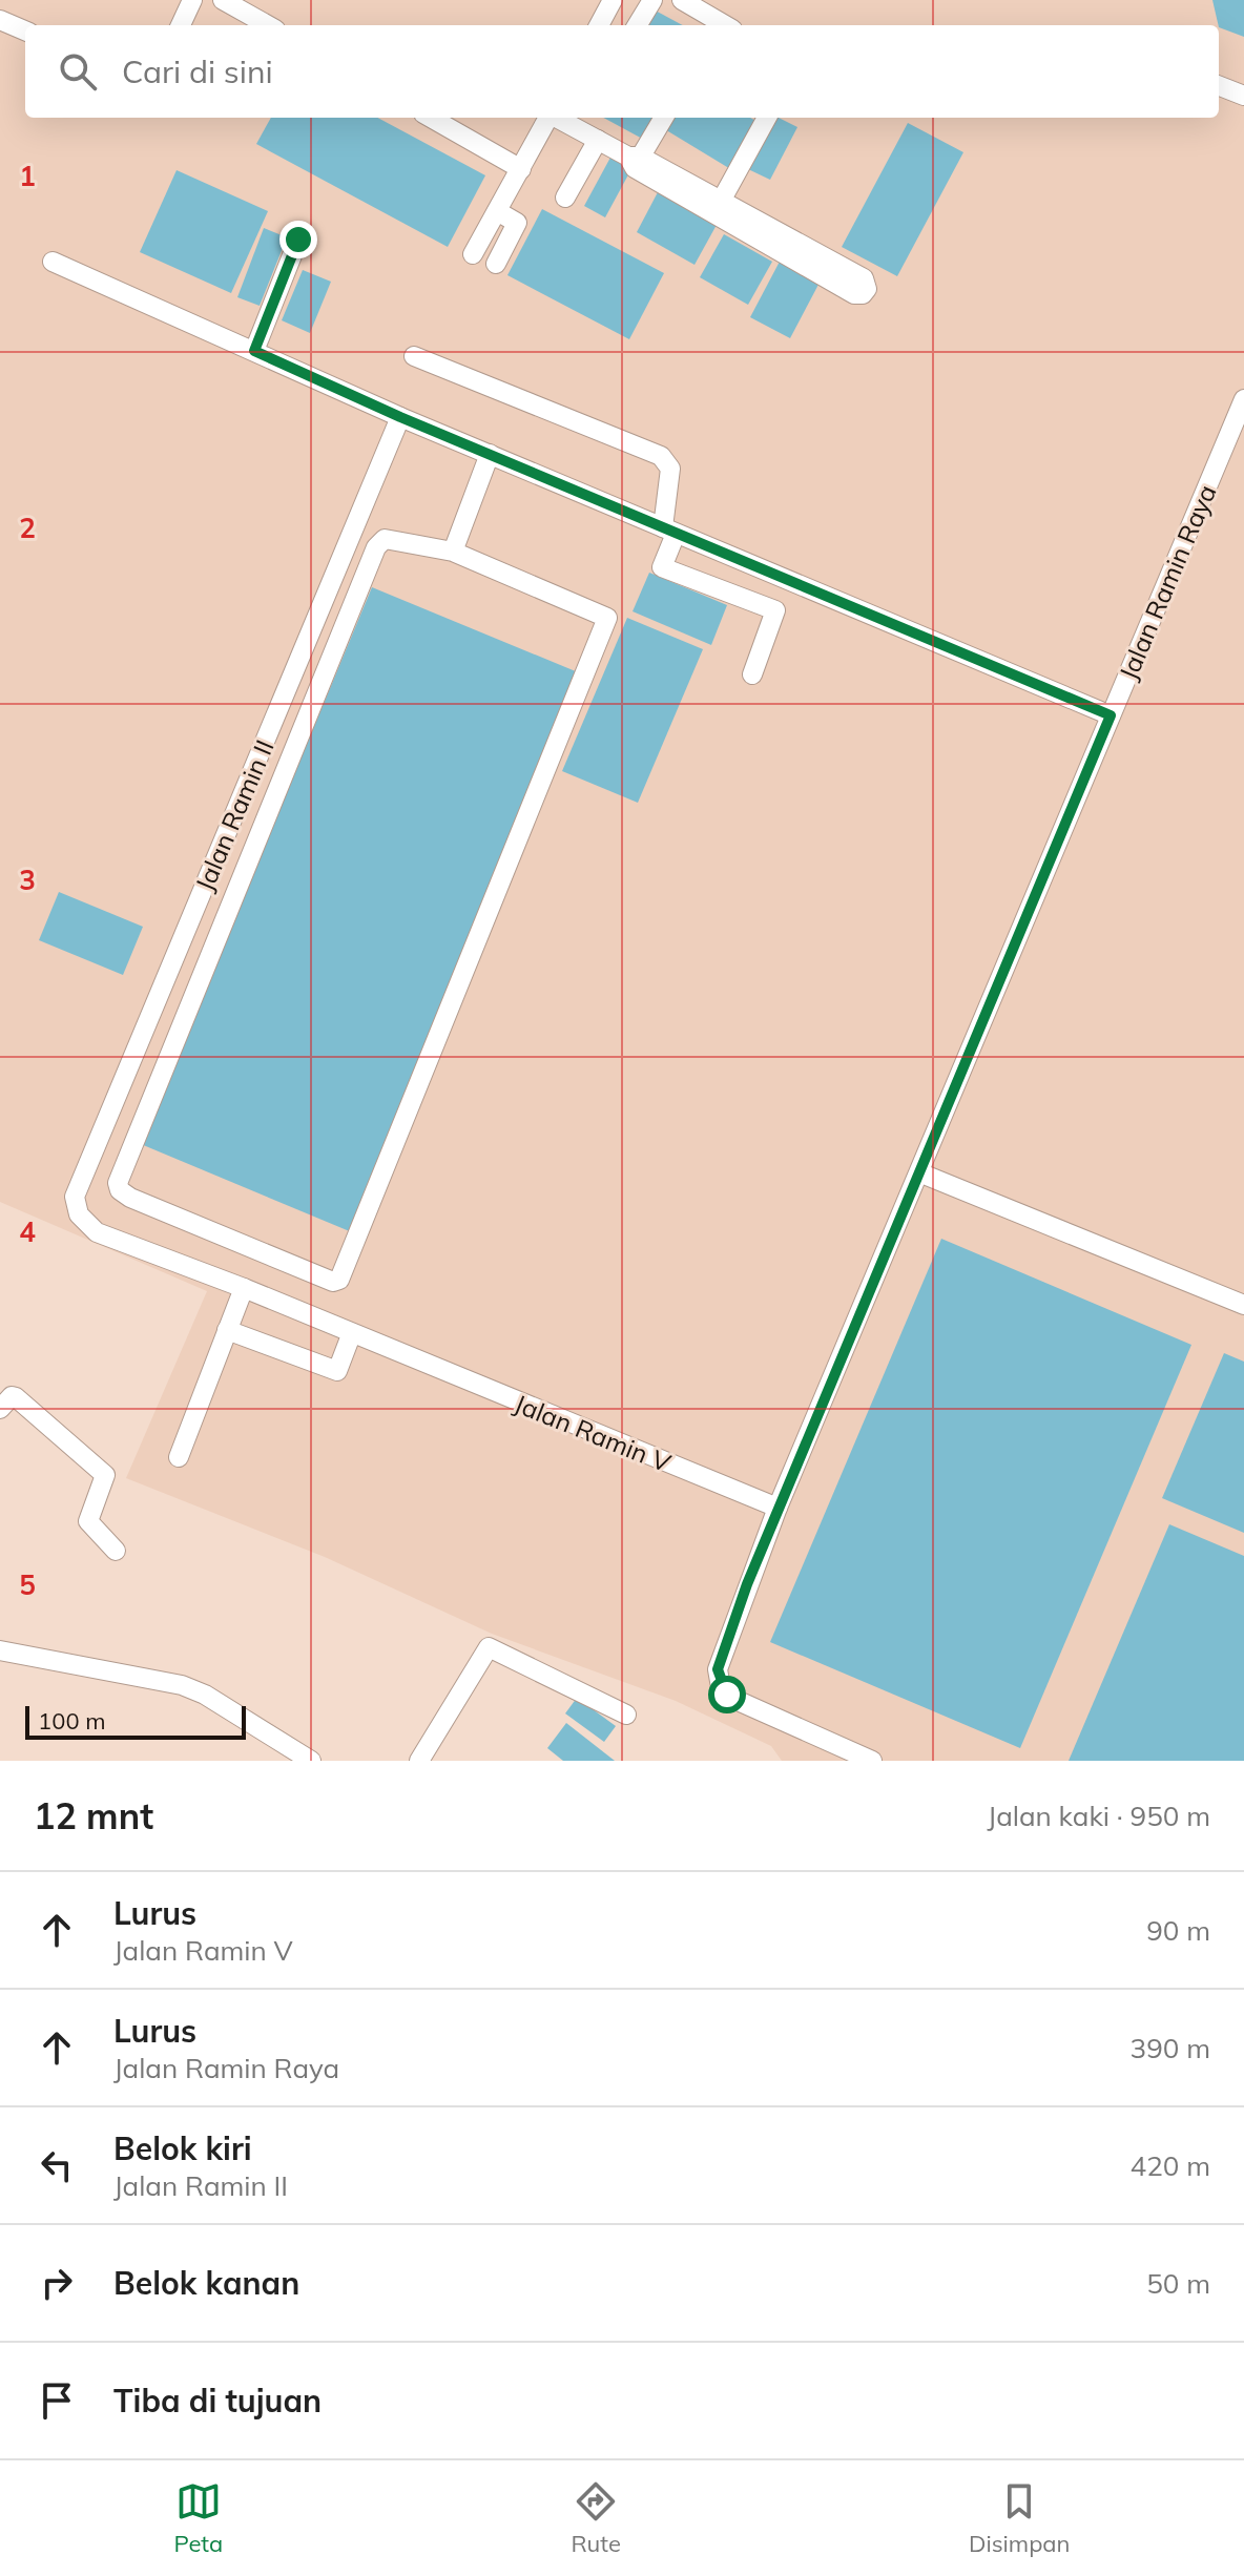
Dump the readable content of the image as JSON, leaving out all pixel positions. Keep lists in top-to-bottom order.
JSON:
{
  "streets": {
    "street": ["Jalan Ramin Raya", "Jalan Ramin II", "Jalan Ramin V"]
  },
  "crossings": [
    ["Jalan Ramin Raya", "Jalan Ramin V"],
    ["Jalan Ramin II", "Jalan Ramin V"]
  ],
  "scale_bar": "100 m",
  "page": {
    "search": "Cari di sini",
    "scale": "100 m",
    "heading": ["12 mnt", "Jalan kaki · 950 m"],
    "list": [
      ["Lurus", "Jalan Ramin V", "90 m"],
      ["Lurus", "Jalan Ramin Raya", "390 m"],
      ["Belok kiri", "Jalan Ramin II", "420 m"],
      ["Belok kanan", "50 m"],
      "Tiba di tujuan"
    ],
    "nav": ["Peta", "Rute", "Disimpan"]
  },
  "grid": {
    "rows": [
      "1",
      "2",
      "3",
      "4",
      "5"
    ]
  }
}
